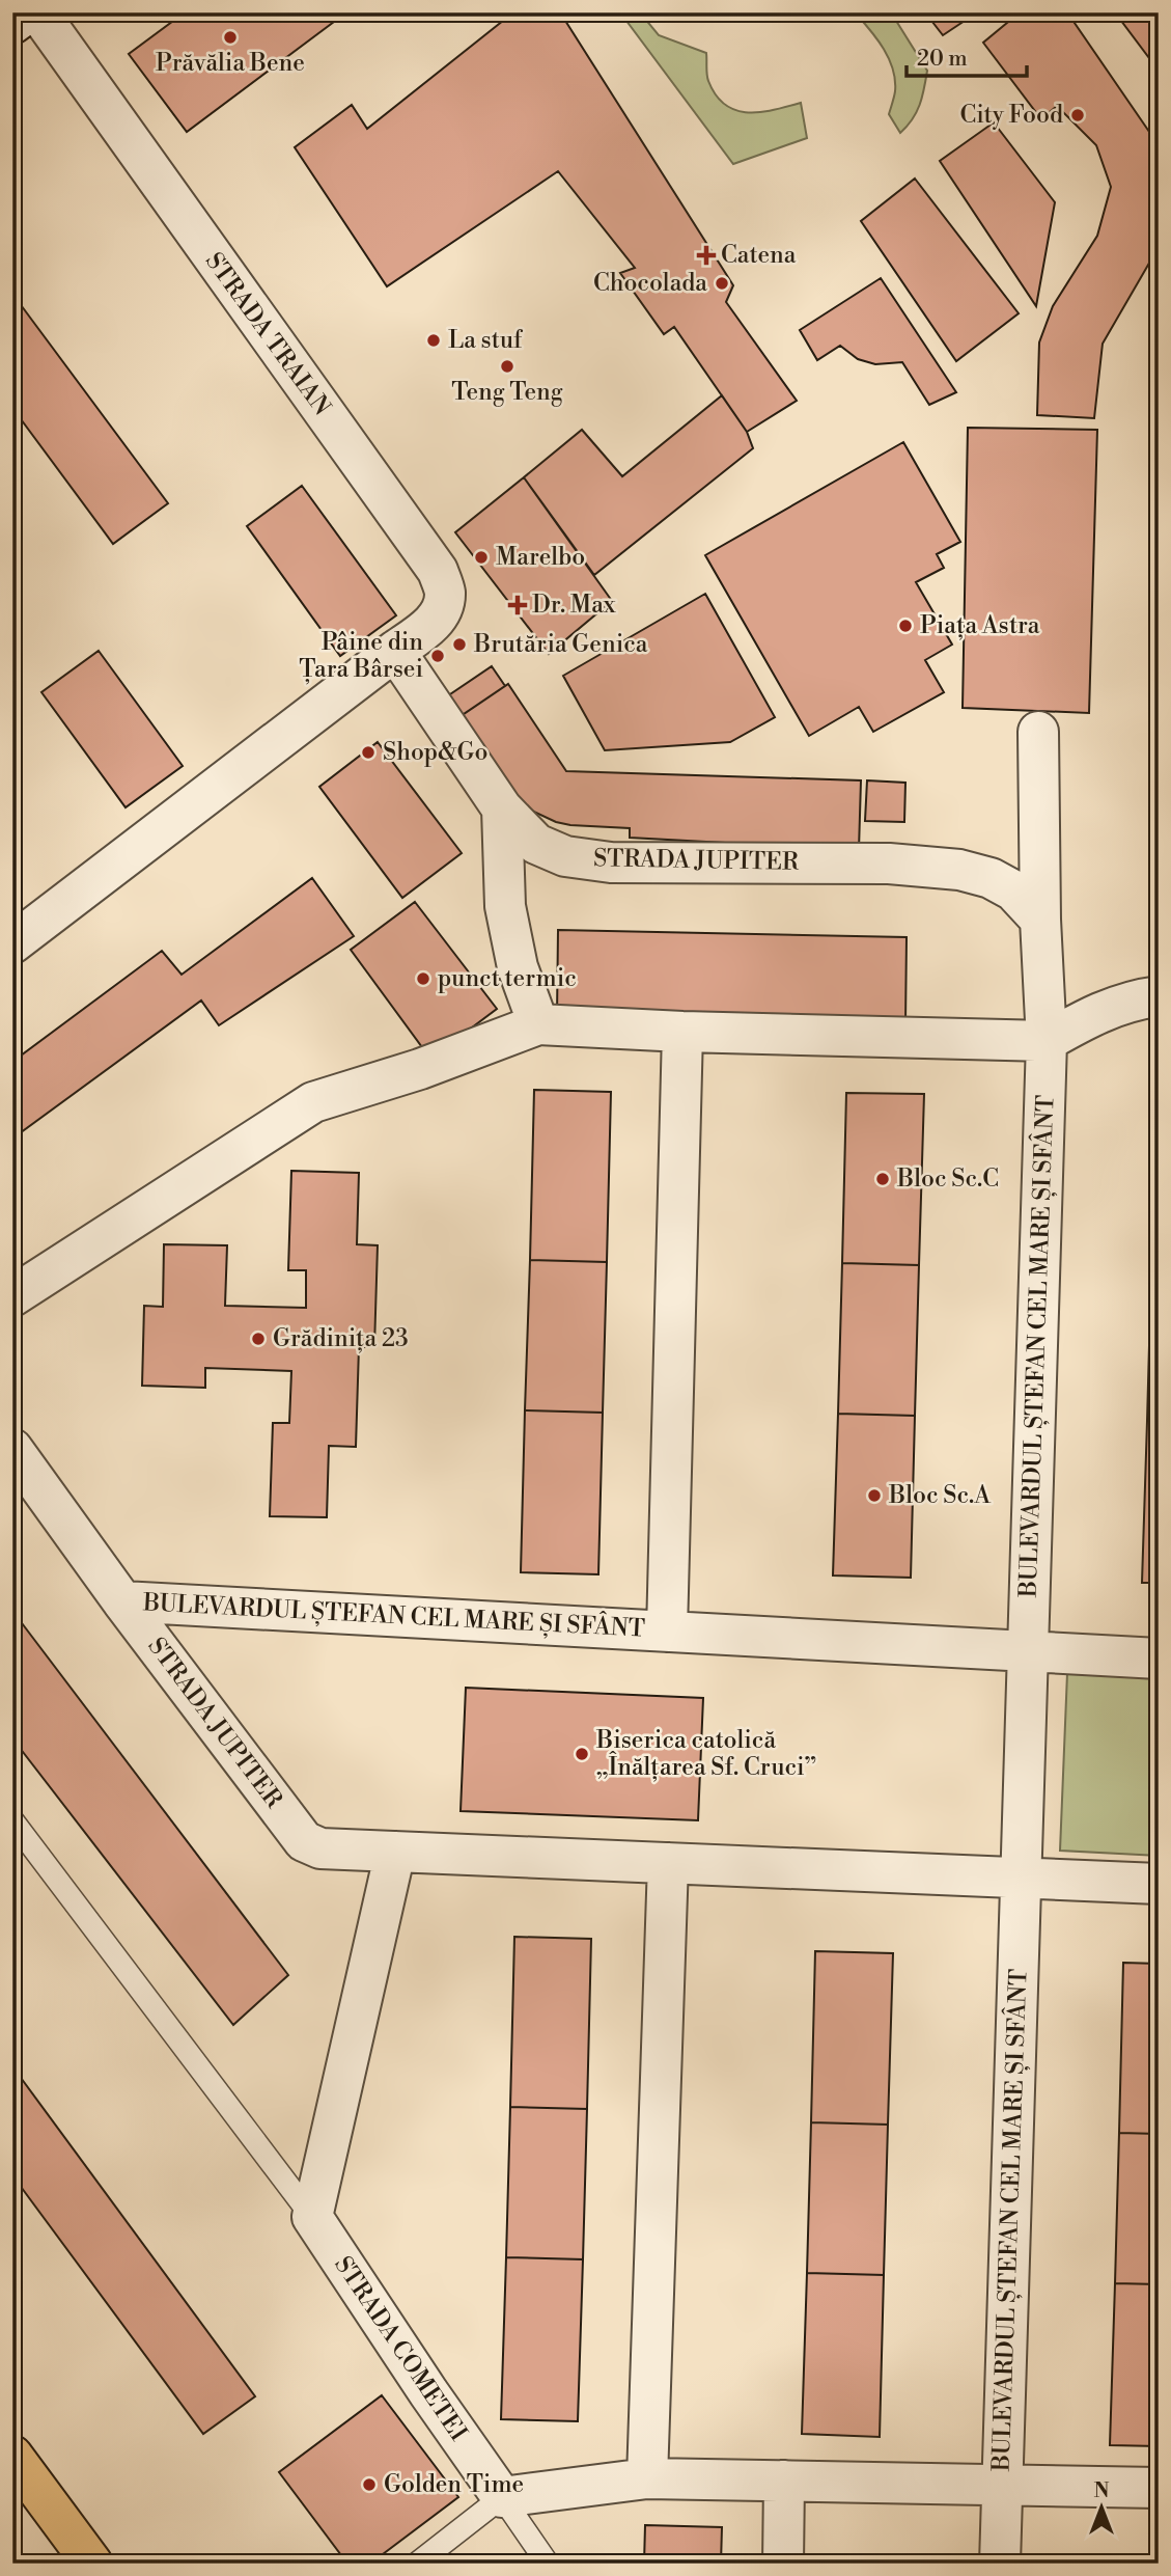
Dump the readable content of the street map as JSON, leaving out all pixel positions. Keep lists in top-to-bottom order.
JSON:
{
  "streets": {
    "street": [
      "STRADA TRAIAN",
      "STRADA JUPITER",
      "BULEVARDUL ȘTEFAN CEL MARE ȘI SFÂNT",
      "STRADA COMETEI"
    ]
  },
  "crossings": [
    ["STRADA TRAIAN", "STRADA JUPITER"],
    ["STRADA JUPITER", "BULEVARDUL ȘTEFAN CEL MARE ȘI SFÂNT"]
  ],
  "places": {
    "other": [
      "Prăvălia Bene",
      "City Food",
      "Chocolada",
      "La stuf",
      "Teng Teng",
      "Marelbo",
      "Piața Astra",
      "Brutăria Genica",
      "Pâine din Țara Bârsei",
      "Shop&Go",
      "punct termic",
      "Bloc Sc.C",
      "Grădinița 23",
      "Bloc Sc.A",
      "Biserica catolică „Înălțarea Sf. Cruci”",
      "Golden Time"
    ],
    "health": ["Catena", "Dr. Max"]
  },
  "scale_bar": "20 m",
  "north": "top"
}
